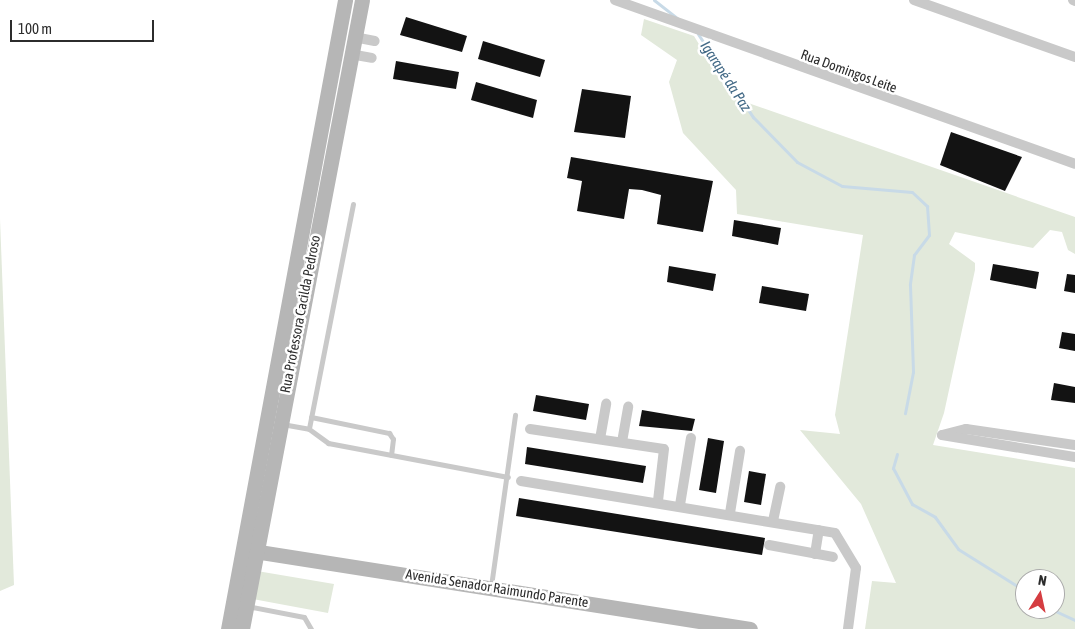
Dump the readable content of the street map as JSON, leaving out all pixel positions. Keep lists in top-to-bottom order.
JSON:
{
  "streets": {
    "street": ["Rua Domingos Leite", "Rua Professora Cacilda Pedroso", "Avenida Senador Raimundo Parente"]
  },
  "crossings": [
    ["Rua Professora Cacilda Pedroso", "Avenida Senador Raimundo Parente"]
  ],
  "water": ["Igarapé da Paz"],
  "scale_bar": "100 m",
  "north": "top"
}
